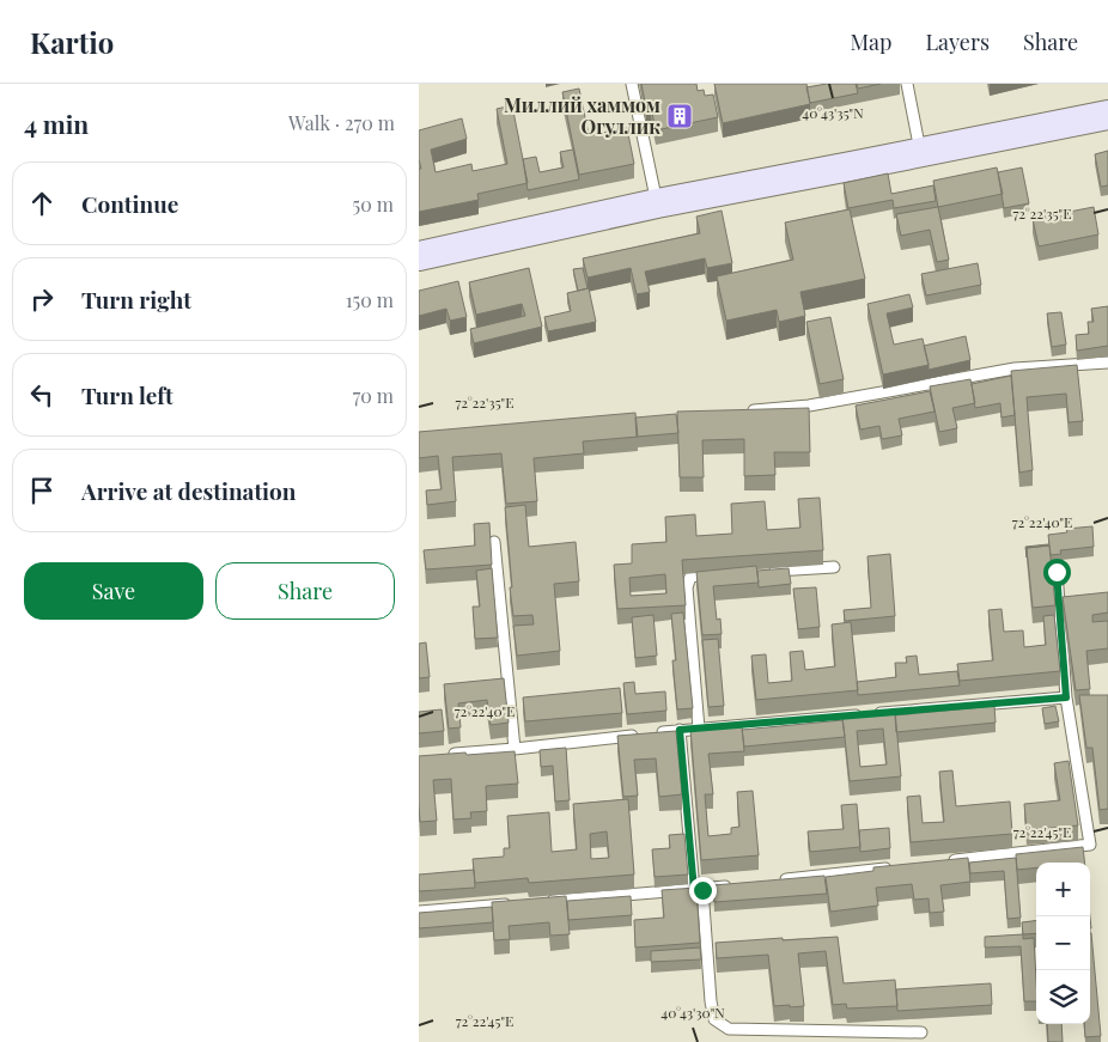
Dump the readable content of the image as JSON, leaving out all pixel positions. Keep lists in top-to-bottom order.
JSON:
{
  "places": {
    "building": ["Миллий хаммом Огуллик"]
  },
  "page": {
    "header": "Kartio",
    "nav": ["Map", "Layers", "Share"],
    "heading": ["4 min", "Walk · 270 m"],
    "list": [
      ["Continue", "50 m"],
      ["Turn right", "150 m"],
      ["Turn left", "70 m"],
      "Arrive at destination"
    ],
    "buttons": ["Save", "Share"],
    "map_buttons": ["+", "−"]
  },
  "coordinates": [
    "40°43'35\"N",
    "72°22'35\"E",
    "72°22'40\"E",
    "72°22'45\"E",
    "40°43'30\"N"
  ]
}
